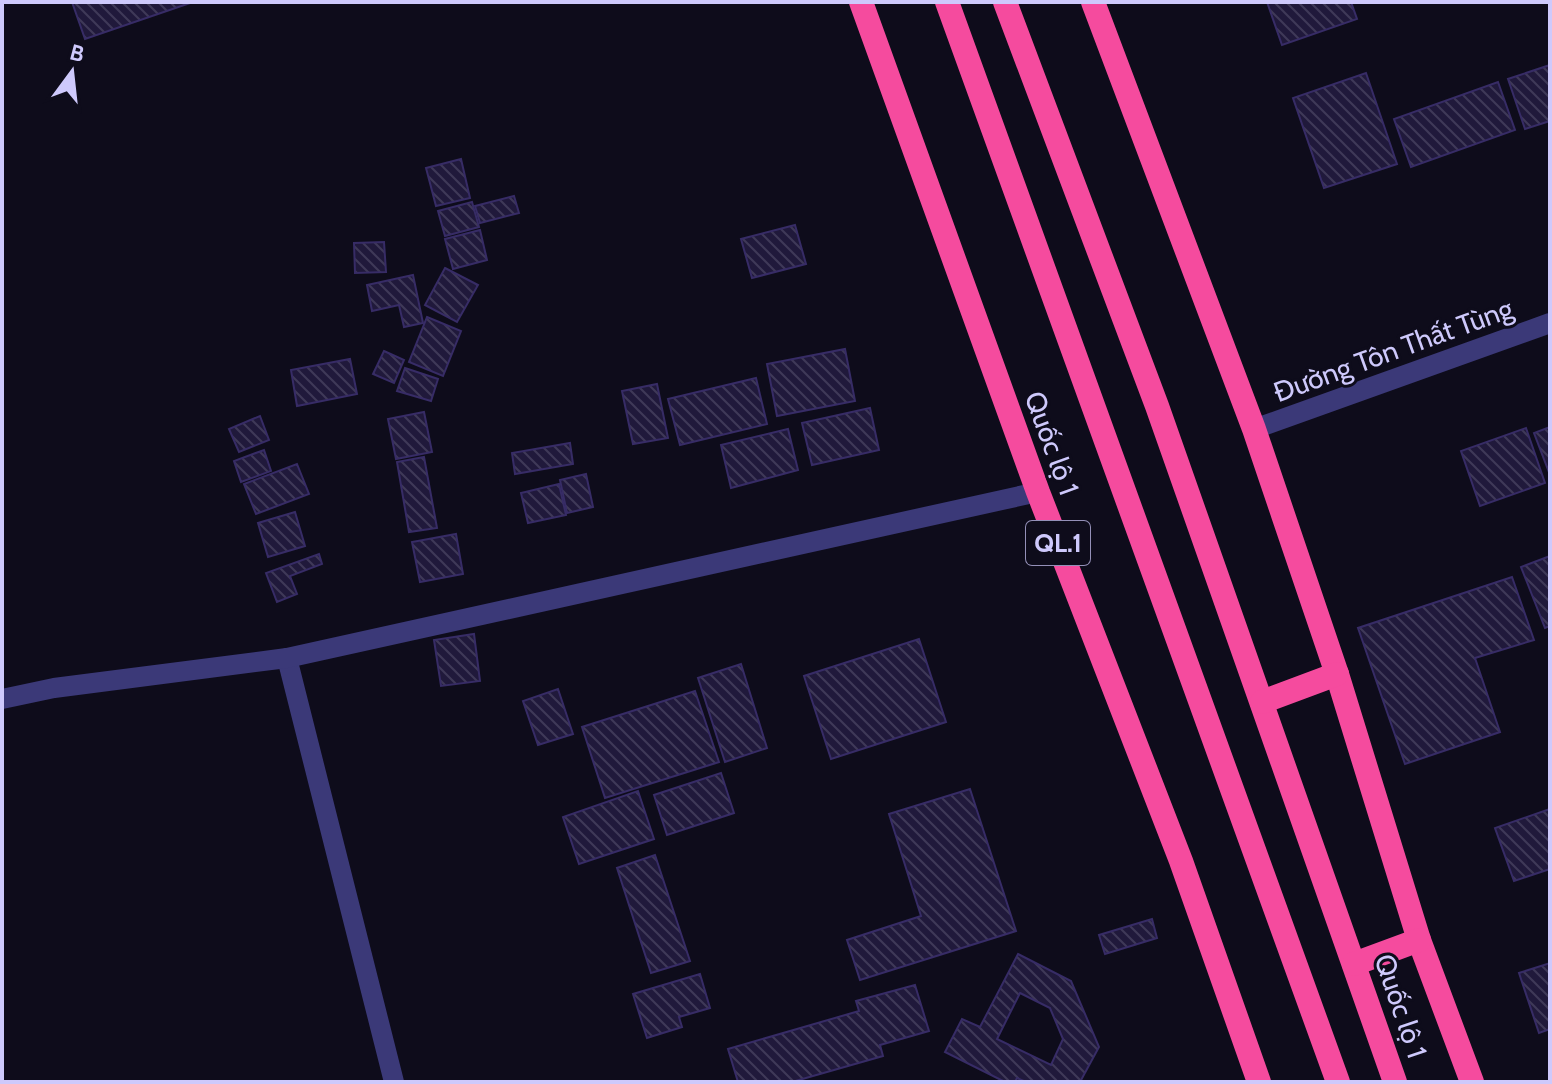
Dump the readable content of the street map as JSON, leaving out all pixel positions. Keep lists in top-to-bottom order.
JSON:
{
  "streets": {
    "highway": ["Quốc lộ 1", "QL.1"],
    "street": ["Đường Tôn Thất Tùng"]
  },
  "crossings": [
    ["Đường Tôn Thất Tùng", "Quốc lộ 1"]
  ],
  "north": "top"
}
